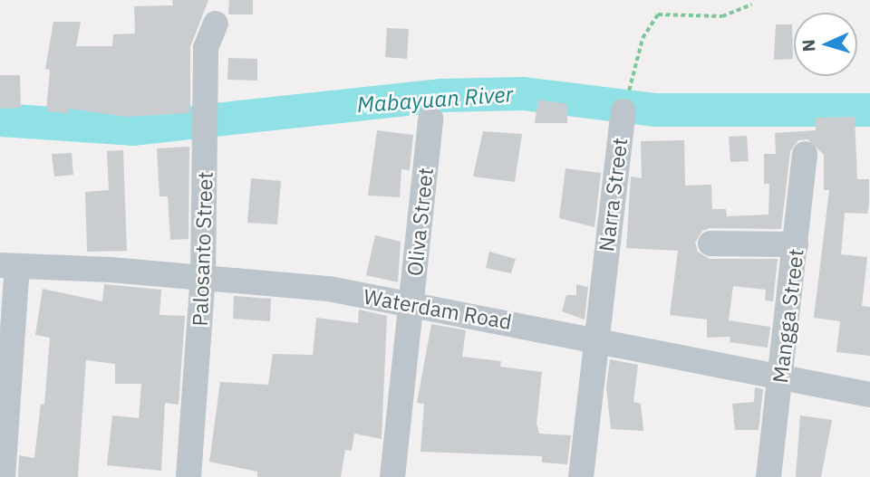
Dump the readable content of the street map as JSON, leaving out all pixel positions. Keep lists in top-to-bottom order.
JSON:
{
  "streets": {
    "street": [
      "Narra Street",
      "Oliva Street",
      "Palosanto Street",
      "Waterdam Road",
      "Mangga Street"
    ]
  },
  "crossings": [
    ["Narra Street", "Waterdam Road"],
    ["Oliva Street", "Waterdam Road"],
    ["Palosanto Street", "Waterdam Road"],
    ["Waterdam Road", "Mangga Street"]
  ],
  "water": ["Mabayuan River"],
  "north": "left"
}
